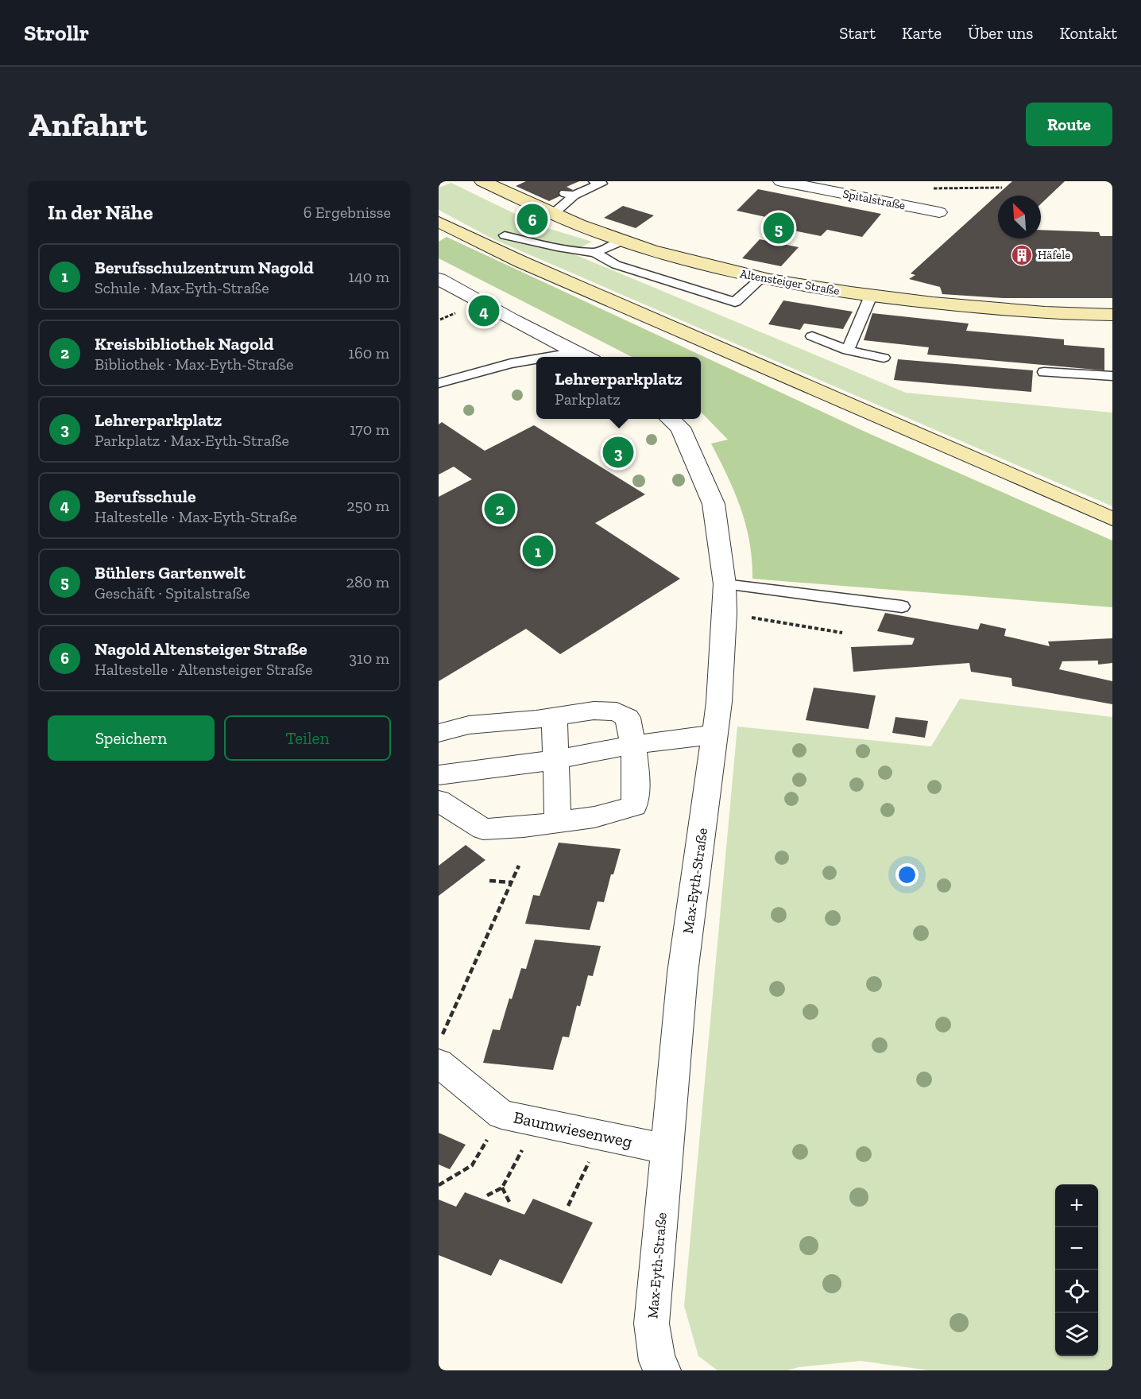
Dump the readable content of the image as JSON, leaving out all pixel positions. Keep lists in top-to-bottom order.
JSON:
{
  "streets": {
    "main road": ["Altensteiger Straße"],
    "street": ["Spitalstraße", "Max-Eyth-Straße", "Baumwiesenweg"]
  },
  "crossings": [
    ["Max-Eyth-Straße", "Baumwiesenweg"]
  ],
  "places": {
    "building": ["Häfele"]
  },
  "north": "top left",
  "page": {
    "header": "Strollr",
    "nav": [
      "Start",
      "Karte",
      "Über uns",
      "Kontakt"
    ],
    "buttons": [
      "Route",
      ["Speichern", "Teilen"]
    ],
    "title": "Anfahrt",
    "heading": ["In der Nähe", "6 Ergebnisse"],
    "pins": [
      "6",
      "5",
      "4",
      "3",
      "2",
      "1"
    ],
    "list": [
      {
        "mark": "1",
        "name": "Berufsschulzentrum Nagold",
        "note": "Schule · Max-Eyth-Straße",
        "value": "140 m"
      },
      {
        "mark": "2",
        "name": "Kreisbibliothek Nagold",
        "note": "Bibliothek · Max-Eyth-Straße",
        "value": "160 m"
      },
      {
        "mark": "3",
        "name": "Lehrerparkplatz",
        "note": "Parkplatz · Max-Eyth-Straße",
        "value": "170 m"
      },
      {
        "mark": "4",
        "name": "Berufsschule",
        "note": "Haltestelle · Max-Eyth-Straße",
        "value": "250 m"
      },
      {
        "mark": "5",
        "name": "Bühlers Gartenwelt",
        "note": "Geschäft · Spitalstraße",
        "value": "280 m"
      },
      {
        "mark": "6",
        "name": "Nagold Altensteiger Straße",
        "note": "Haltestelle · Altensteiger Straße",
        "value": "310 m"
      }
    ],
    "popup": ["Lehrerparkplatz", "Parkplatz"],
    "map_buttons": ["+", "−"]
  }
}
